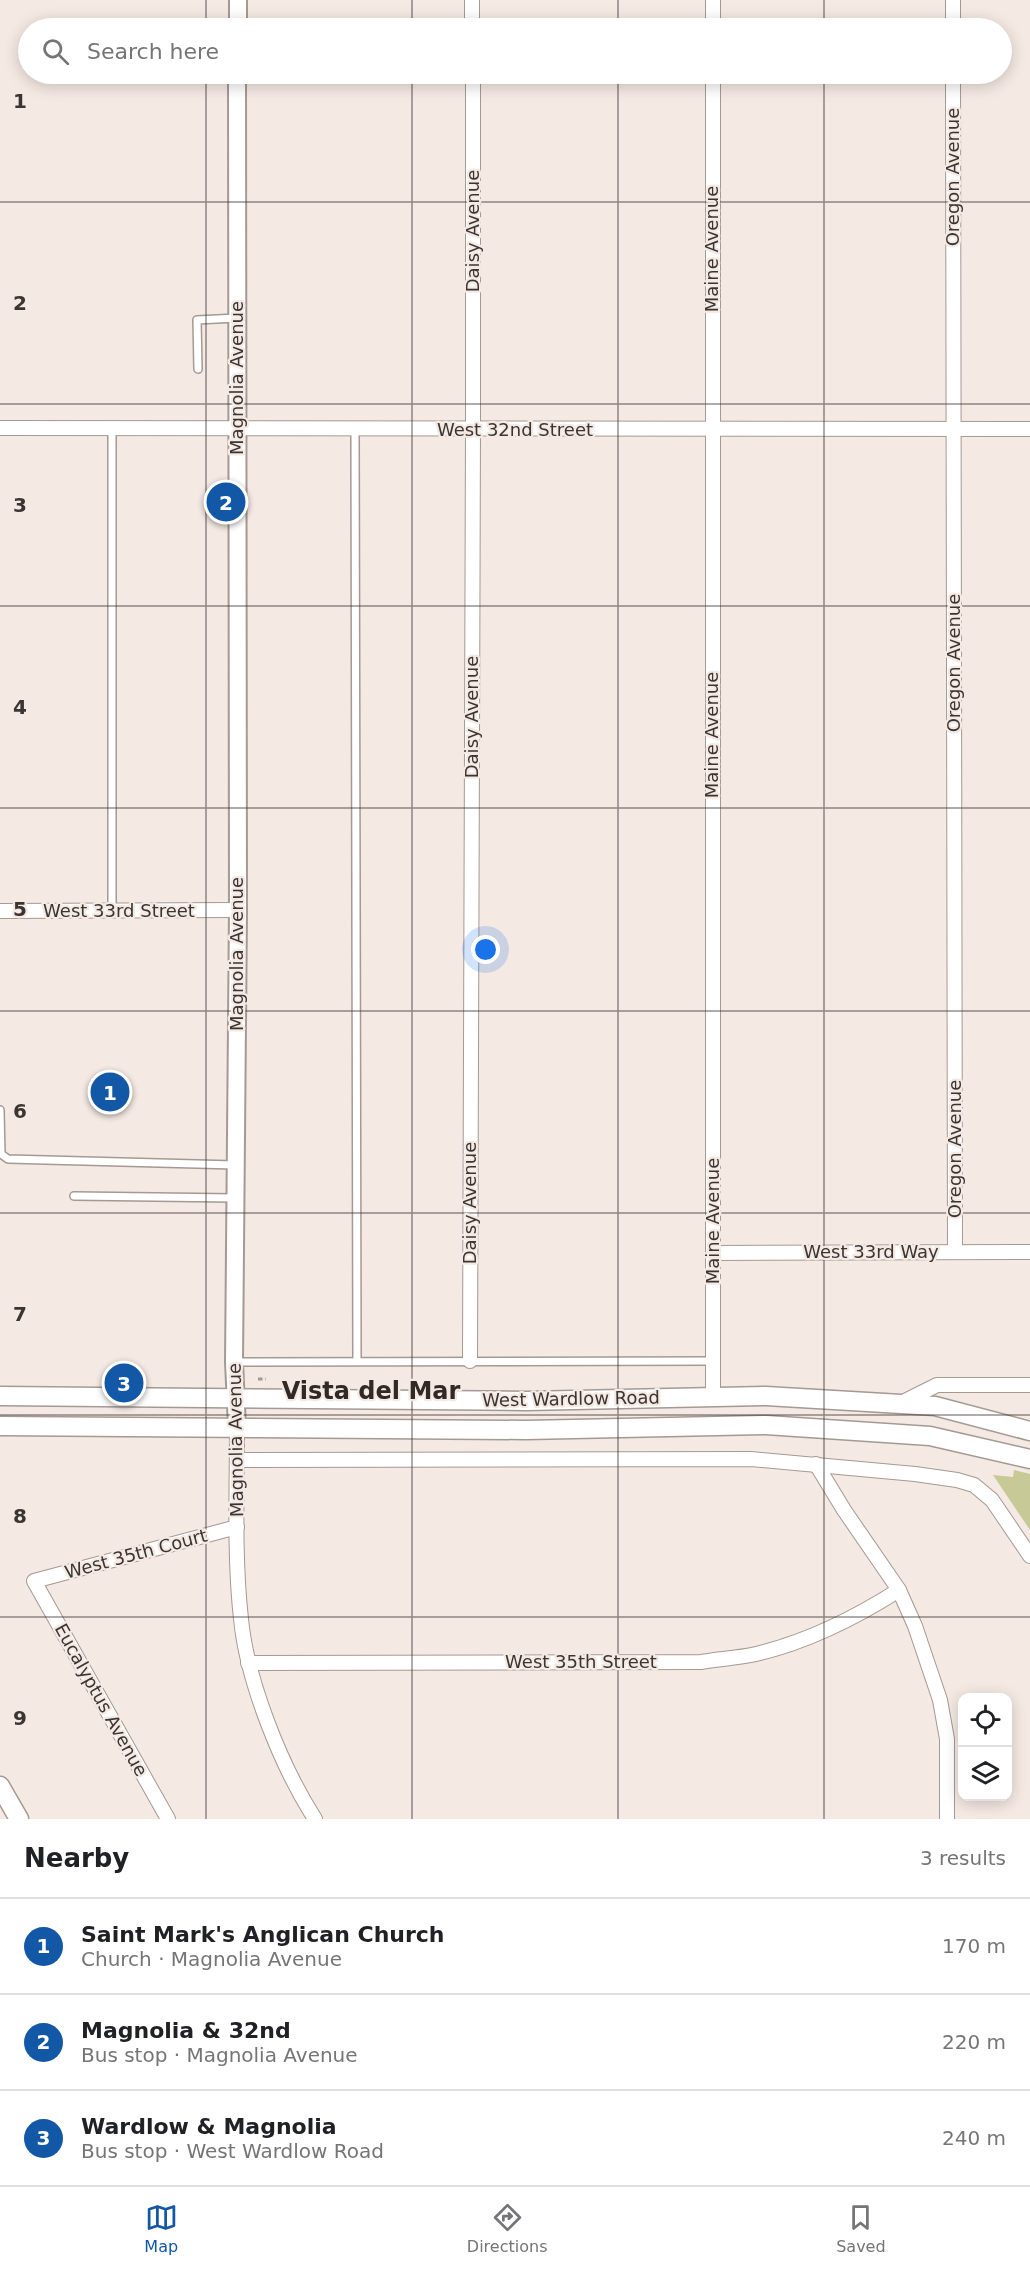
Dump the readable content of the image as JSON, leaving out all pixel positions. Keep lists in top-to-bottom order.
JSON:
{
  "streets": {
    "main road": ["West Wardlow Road"],
    "street": [
      "Oregon Avenue",
      "Daisy Avenue",
      "Maine Avenue",
      "Magnolia Avenue",
      "West 32nd Street",
      "West 33rd Street",
      "West 33rd Way",
      "West 35th Court",
      "West 35th Street",
      "Eucalyptus Avenue"
    ]
  },
  "crossings": [
    ["Oregon Avenue", "West 32nd Street"],
    ["Oregon Avenue", "West 33rd Way"],
    ["Daisy Avenue", "West 32nd Street"],
    ["Daisy Avenue", "West Wardlow Road"],
    ["Maine Avenue", "West 32nd Street"],
    ["Maine Avenue", "West 33rd Way"],
    ["Maine Avenue", "West Wardlow Road"],
    ["Magnolia Avenue", "West 32nd Street"],
    ["Magnolia Avenue", "West 33rd Street"],
    ["Magnolia Avenue", "West Wardlow Road"],
    ["Magnolia Avenue", "West 35th Court"],
    ["Magnolia Avenue", "West 35th Street"],
    ["West 35th Court", "Eucalyptus Avenue"]
  ],
  "districts": ["Vista del Mar"],
  "page": {
    "search": "Search here",
    "pins": ["2", "1", "3"],
    "heading": ["Nearby", "3 results"],
    "list": [
      {
        "mark": "1",
        "name": "Saint Mark's Anglican Church",
        "note": "Church · Magnolia Avenue",
        "value": "170 m"
      },
      {
        "mark": "2",
        "name": "Magnolia & 32nd",
        "note": "Bus stop · Magnolia Avenue",
        "value": "220 m"
      },
      {
        "mark": "3",
        "name": "Wardlow & Magnolia",
        "note": "Bus stop · West Wardlow Road",
        "value": "240 m"
      }
    ],
    "nav": ["Map", "Directions", "Saved"]
  },
  "grid": {
    "rows": [
      "1",
      "2",
      "3",
      "4",
      "5",
      "6",
      "7",
      "8",
      "9"
    ]
  }
}
